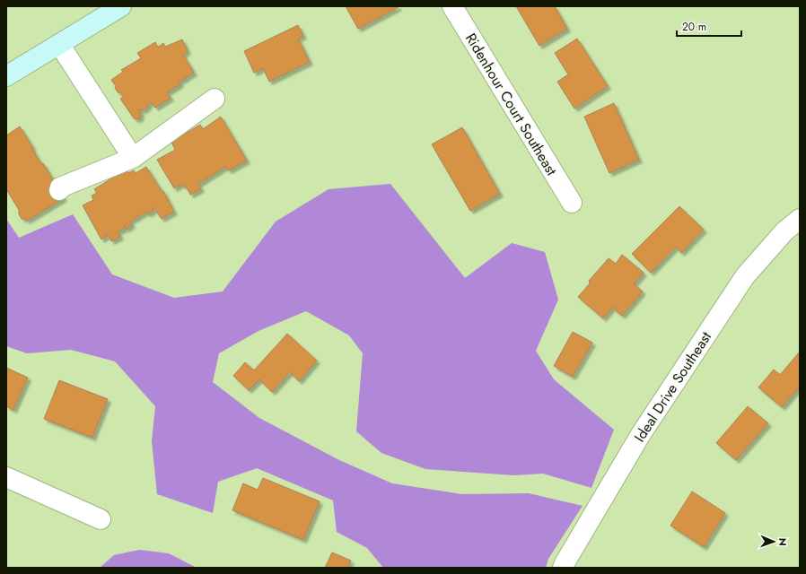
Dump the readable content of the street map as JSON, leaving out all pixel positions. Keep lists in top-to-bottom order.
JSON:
{
  "streets": {
    "street": ["Ridenhour Court Southeast", "Ideal Drive Southeast"]
  },
  "scale_bar": "20 m",
  "north": "right"
}
